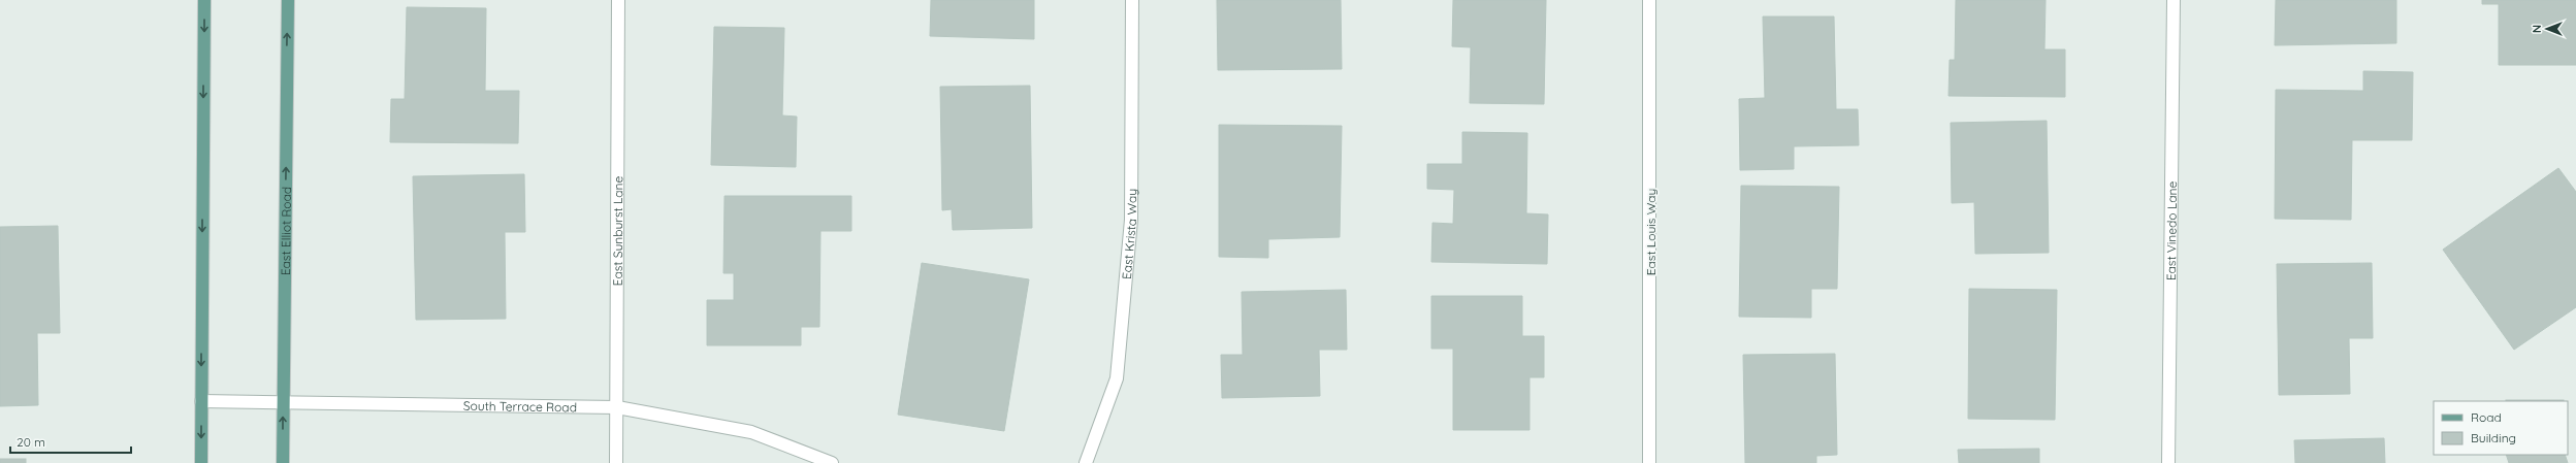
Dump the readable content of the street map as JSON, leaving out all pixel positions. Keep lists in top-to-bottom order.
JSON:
{
  "streets": {
    "main road": ["East Elliot Road"],
    "street": [
      "East Vinedo Lane",
      "East Sunburst Lane",
      "East Louis Way",
      "East Krista Way",
      "South Terrace Road"
    ]
  },
  "crossings": [
    ["East Elliot Road", "South Terrace Road"],
    ["East Sunburst Lane", "South Terrace Road"]
  ],
  "legend": ["Road", "Building"],
  "scale_bar": "20 m",
  "north": "left"
}
